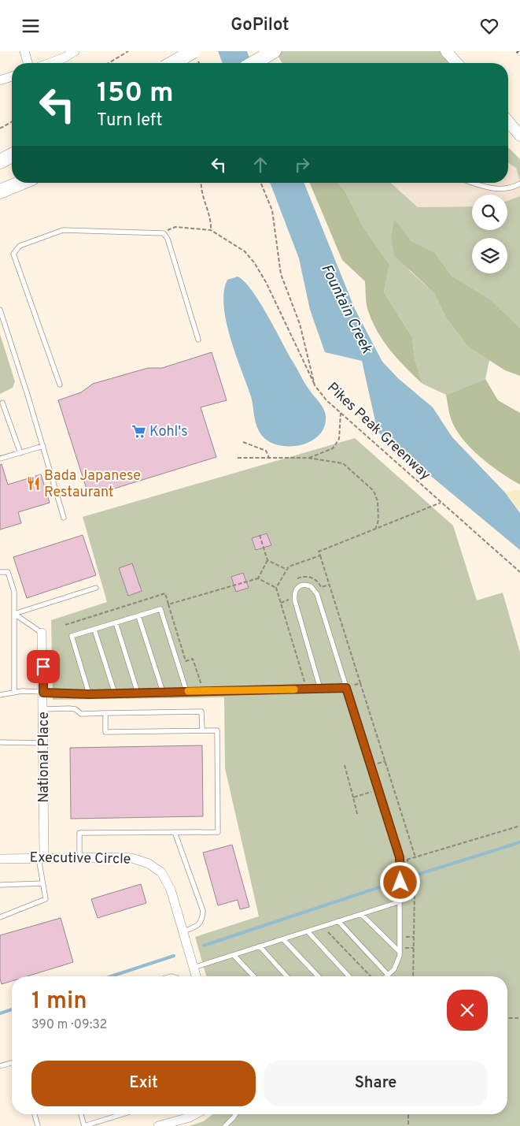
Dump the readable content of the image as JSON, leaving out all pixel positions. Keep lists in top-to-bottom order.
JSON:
{
  "streets": {
    "street": ["National Place", "Executive Circle"],
    "path": ["Pikes Peak Greenway"]
  },
  "crossings": [
    ["National Place", "Executive Circle"]
  ],
  "water": ["Fountain Creek"],
  "places": {
    "supermarket": ["Kohl's"],
    "restaurant": ["Bada Japanese Restaurant"]
  },
  "page": {
    "header": "GoPilot",
    "turn": ["150 m", "Turn left"],
    "heading": ["1 min", "390 m · 09:32"],
    "buttons": ["Exit", "Share"]
  }
}
